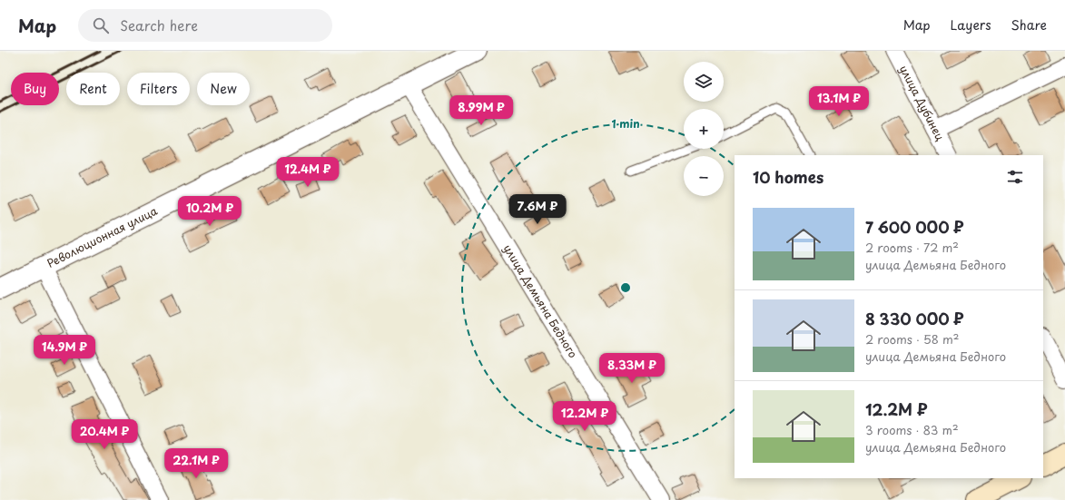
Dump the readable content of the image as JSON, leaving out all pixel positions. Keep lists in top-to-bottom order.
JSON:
{
  "streets": {
    "street": ["улица Дубинец", "Революционная улица", "улица Демьяна Бедного"]
  },
  "crossings": [
    ["Революционная улица", "улица Демьяна Бедного"]
  ],
  "page": {
    "header": "Map",
    "search": "Search here",
    "nav": ["Map", "Layers", "Share"],
    "map_buttons": ["+", "−"],
    "chip": [
      "Buy",
      "Rent",
      "Filters",
      "New"
    ],
    "price": [
      "13.1M ₽",
      "8.99M ₽",
      "12.4M ₽",
      "7.6M ₽",
      "10.2M ₽",
      "14.9M ₽",
      "8.33M ₽",
      "12.2M ₽",
      "20.4M ₽",
      "22.1M ₽"
    ],
    "heading": "10 homes",
    "list": [
      {
        "name": "7 600 000 ₽",
        "note": "2 rooms · 72 m² · улица Демьяна Бедного"
      },
      {
        "name": "8 330 000 ₽",
        "note": "2 rooms · 58 m² · улица Демьяна Бедного"
      },
      {
        "name": "12.2M ₽",
        "note": "3 rooms · 83 m² · улица Демьяна Бедного"
      }
    ]
  },
  "rings": ["1 min"]
}
